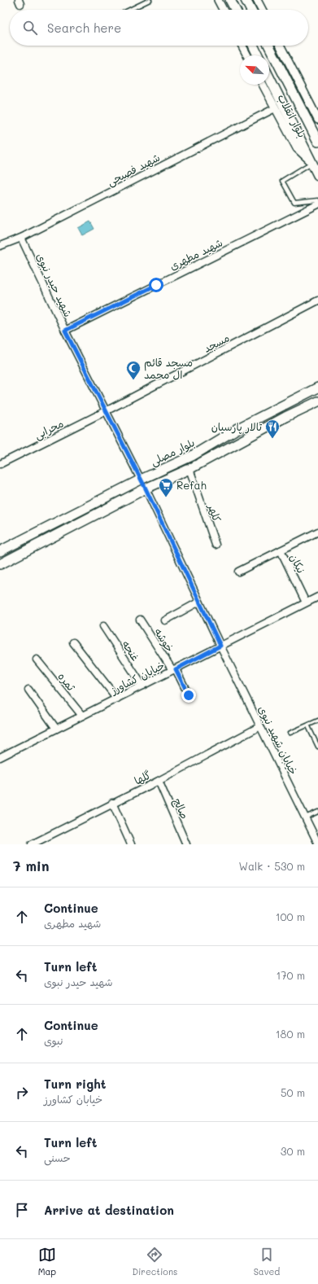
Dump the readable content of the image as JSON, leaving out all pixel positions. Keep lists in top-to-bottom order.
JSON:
{
  "streets": {
    "main road": ["بلوار انقلاب", "بلوار مصلی"],
    "street": [
      "شهید فصیحی",
      "شهید مطهری",
      "شهید حیدر نبوی",
      "مسجد",
      "محرابی",
      "کلهر",
      "نیکان",
      "خوشه",
      "غنچه",
      "خیابان کشاورز",
      "ثمره",
      "خیابان شهید نبوی",
      "گلها",
      "صالح"
    ]
  },
  "crossings": [
    ["بلوار انقلاب", "شهید فصیحی"],
    ["شهید فصیحی", "شهید حیدر نبوی"],
    ["شهید مطهری", "شهید حیدر نبوی"],
    ["شهید حیدر نبوی", "مسجد"],
    ["شهید حیدر نبوی", "محرابی"],
    ["شهید حیدر نبوی", "بلوار مصلی"],
    ["مسجد", "محرابی"],
    ["بلوار مصلی", "کلهر"],
    ["بلوار مصلی", "خیابان شهید نبوی"],
    ["نیکان", "خیابان کشاورز"],
    ["خوشه", "خیابان کشاورز"],
    ["غنچه", "خیابان کشاورز"],
    ["خیابان کشاورز", "ثمره"],
    ["خیابان کشاورز", "خیابان شهید نبوی"],
    ["خیابان شهید نبوی", "گلها"],
    ["گلها", "صالح"]
  ],
  "places": {
    "mosque": ["مسجد قائم ال محمد"],
    "restaurant": ["تالار پارسیان"],
    "supermarket": ["Refah"]
  },
  "north": "top left",
  "page": {
    "search": "Search here",
    "heading": ["7 min", "Walk · 530 m"],
    "list": [
      ["Continue", "شهید مطهری", "100 m"],
      ["Turn left", "شهید حیدر نبوی", "170 m"],
      ["Continue", "نبوی", "180 m"],
      ["Turn right", "خیابان کشاورز", "50 m"],
      ["Turn left", "حسنی", "30 m"],
      "Arrive at destination"
    ],
    "nav": ["Map", "Directions", "Saved"]
  }
}
